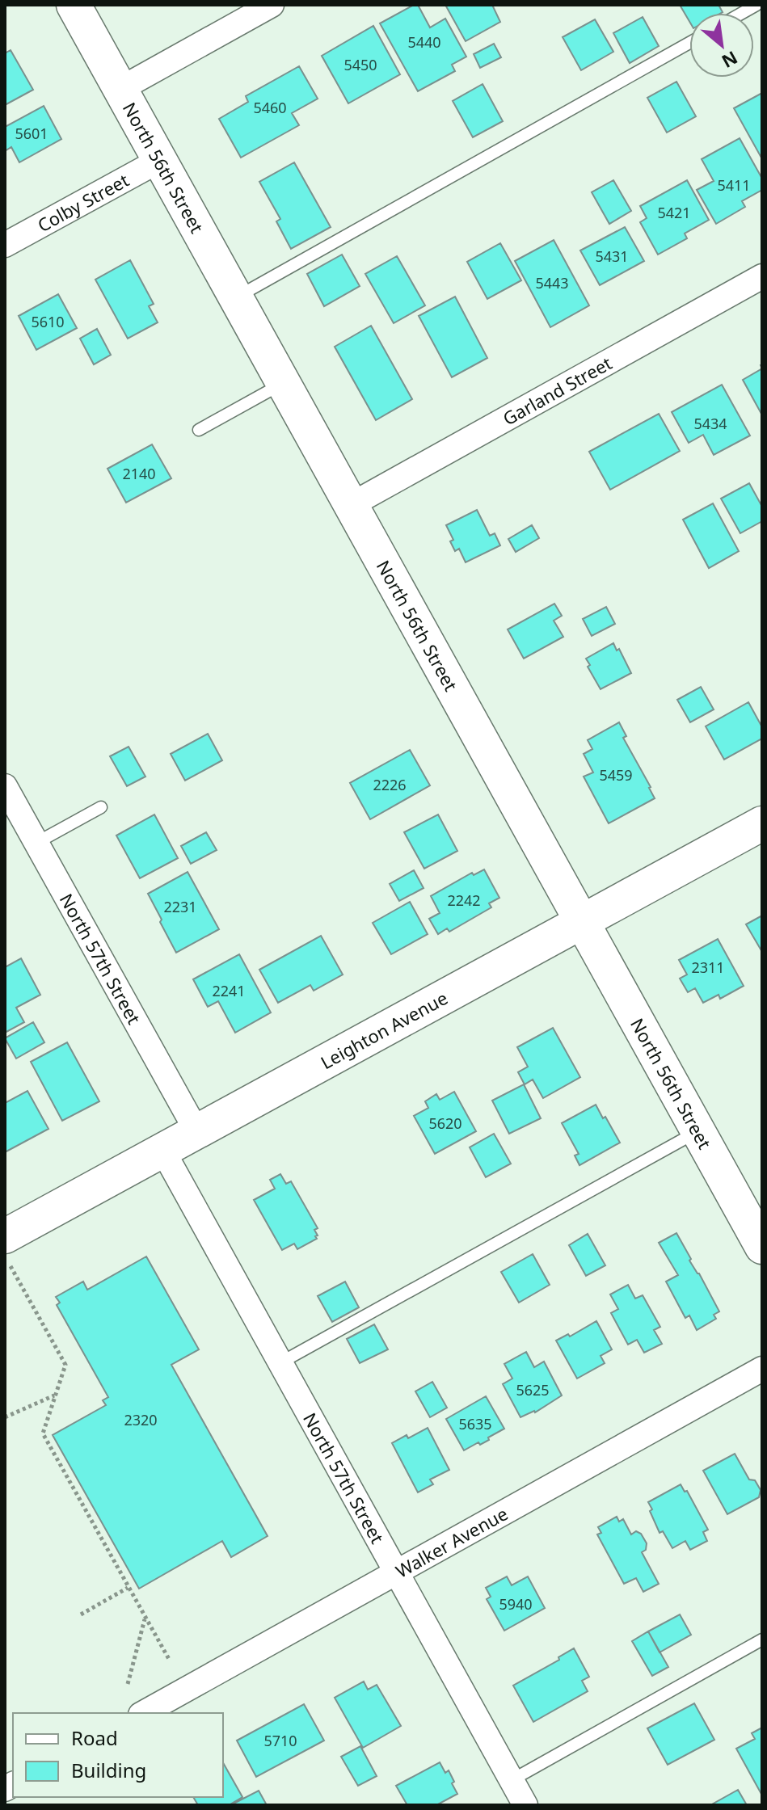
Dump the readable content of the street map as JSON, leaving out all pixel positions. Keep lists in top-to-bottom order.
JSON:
{
  "streets": {
    "main road": ["North 56th Street", "Leighton Avenue"],
    "street": [
      "Colby Street",
      "Garland Street",
      "North 57th Street",
      "Walker Avenue"
    ]
  },
  "crossings": [
    ["North 56th Street", "Colby Street"],
    ["North 56th Street", "Garland Street"],
    ["North 56th Street", "Leighton Avenue"],
    ["North 57th Street", "Leighton Avenue"],
    ["North 57th Street", "Walker Avenue"]
  ],
  "house_numbers": [
    "5440",
    "5450",
    "5460",
    "5601",
    "5411",
    "5421",
    "5431",
    "5443",
    "5610",
    "5434",
    "2140",
    "5459",
    "2226",
    "2242",
    "2231",
    "2311",
    "2241",
    "5620",
    "5625",
    "2320",
    "5635",
    "5940",
    "5710"
  ],
  "legend": ["Road", "Building"],
  "north": "bottom right"
}
